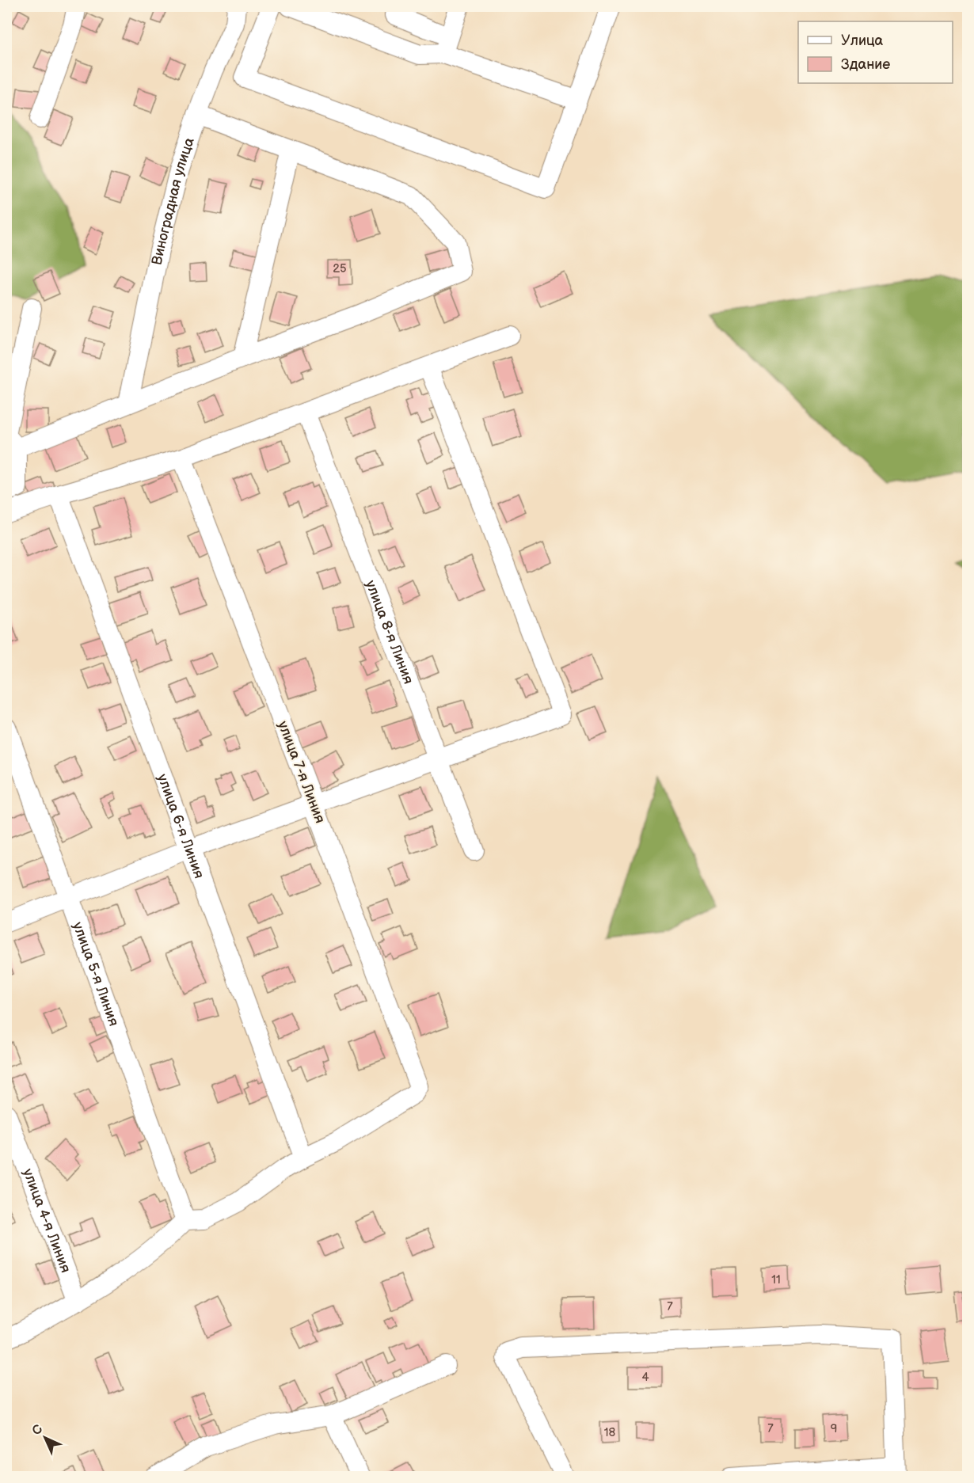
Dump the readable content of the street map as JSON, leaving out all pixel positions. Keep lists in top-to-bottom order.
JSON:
{
  "streets": {
    "street": [
      "Виноградная улица",
      "улица 8-я Линия",
      "улица 7-я Линия",
      "улица 6-я Линия",
      "улица 5-я Линия",
      "улица 4-я Линия"
    ]
  },
  "crossings": [
    ["улица 7-я Линия", "улица 6-я Линия"]
  ],
  "house_numbers": [
    "25",
    "11",
    "7",
    "4",
    "7",
    "9",
    "18"
  ],
  "legend": ["Улица", "Здание"],
  "north": "top left"
}
